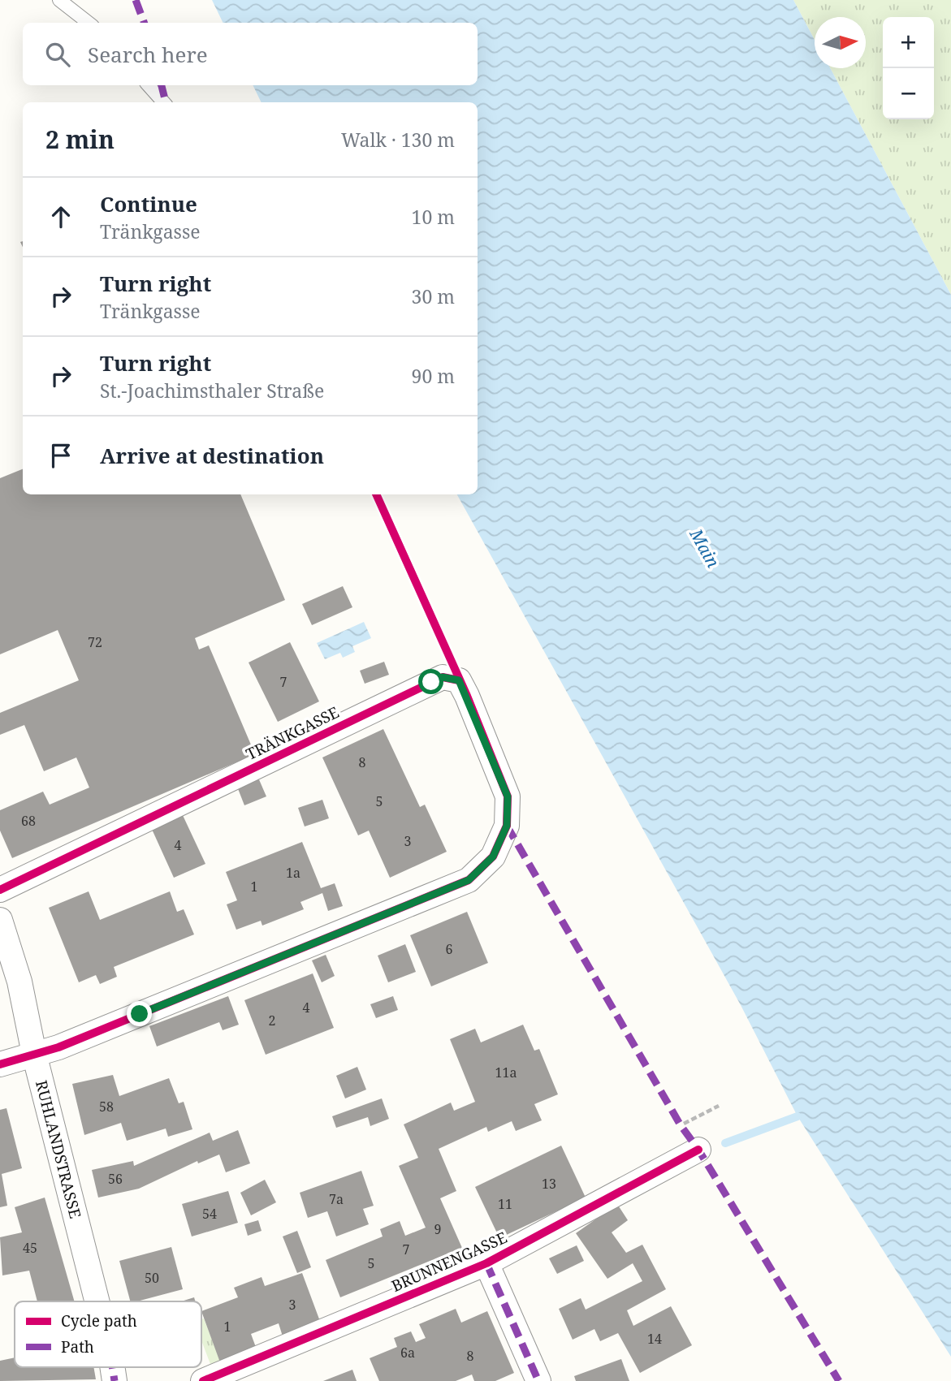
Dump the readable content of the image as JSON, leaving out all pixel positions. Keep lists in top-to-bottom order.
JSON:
{
  "streets": {
    "street": ["TRÄNKGASSE", "RUHLANDSTRASSE", "BRUNNENGASSE"]
  },
  "crossings": [
    ["TRÄNKGASSE", "RUHLANDSTRASSE"]
  ],
  "water": ["Main"],
  "house_numbers": [
    "72",
    "7",
    "8",
    "5",
    "68",
    "3",
    "4",
    "1a",
    "1",
    "6",
    "4",
    "2",
    "11a",
    "58",
    "56",
    "13",
    "7a",
    "11",
    "54",
    "9",
    "45",
    "7",
    "5",
    "50",
    "3",
    "1",
    "14",
    "6a",
    "8"
  ],
  "legend": ["Cycle path", "Path"],
  "north": "right",
  "page": {
    "map_buttons": ["+", "−"],
    "search": "Search here",
    "heading": ["2 min", "Walk · 130 m"],
    "list": [
      ["Continue", "Tränkgasse", "10 m"],
      ["Turn right", "Tränkgasse", "30 m"],
      ["Turn right", "St.-Joachimsthaler Straße", "90 m"],
      "Arrive at destination"
    ]
  }
}
